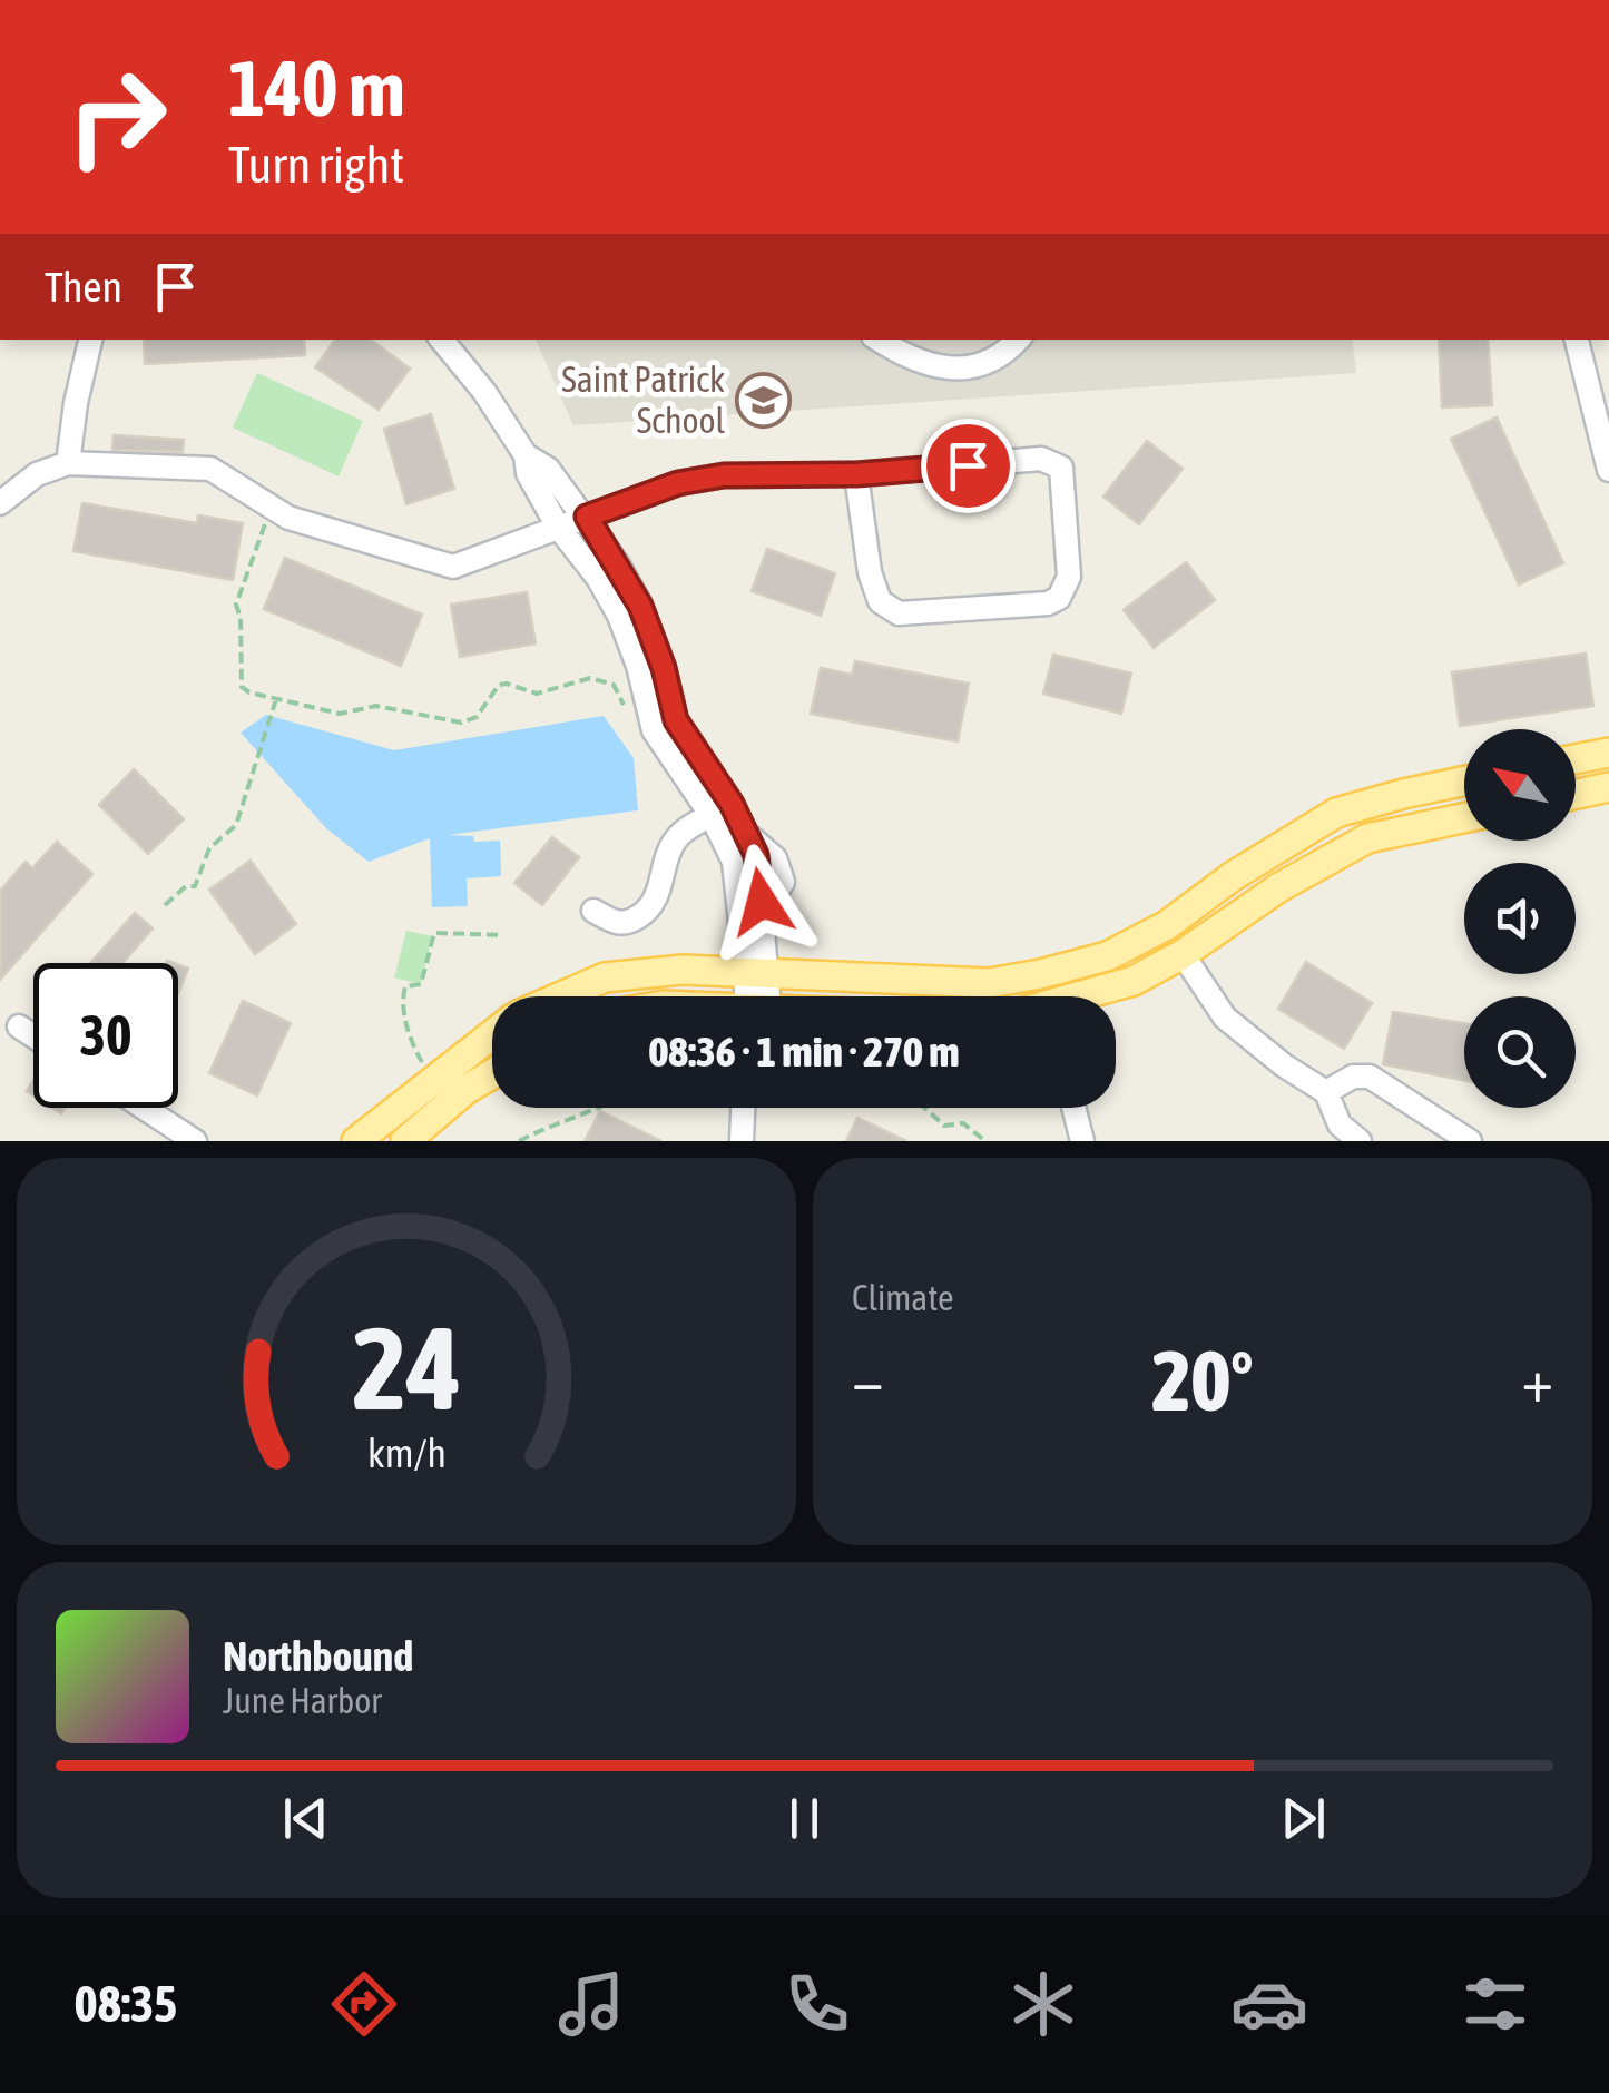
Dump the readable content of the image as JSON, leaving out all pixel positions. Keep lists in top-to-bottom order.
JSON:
{
  "places": {
    "school or university": ["Saint Patrick School"]
  },
  "north": "top left",
  "page": {
    "turn": ["140 m", "Turn right"],
    "then": "Then",
    "limit": "30",
    "trip": "08:36 · 1 min · 270 m",
    "tile": "Climate",
    "heat": ["−", "20°", "+"],
    "song": ["Northbound", "June Harbor"],
    "tabs": "08:35",
    "gauge": ["24", "km/h"]
  }
}
